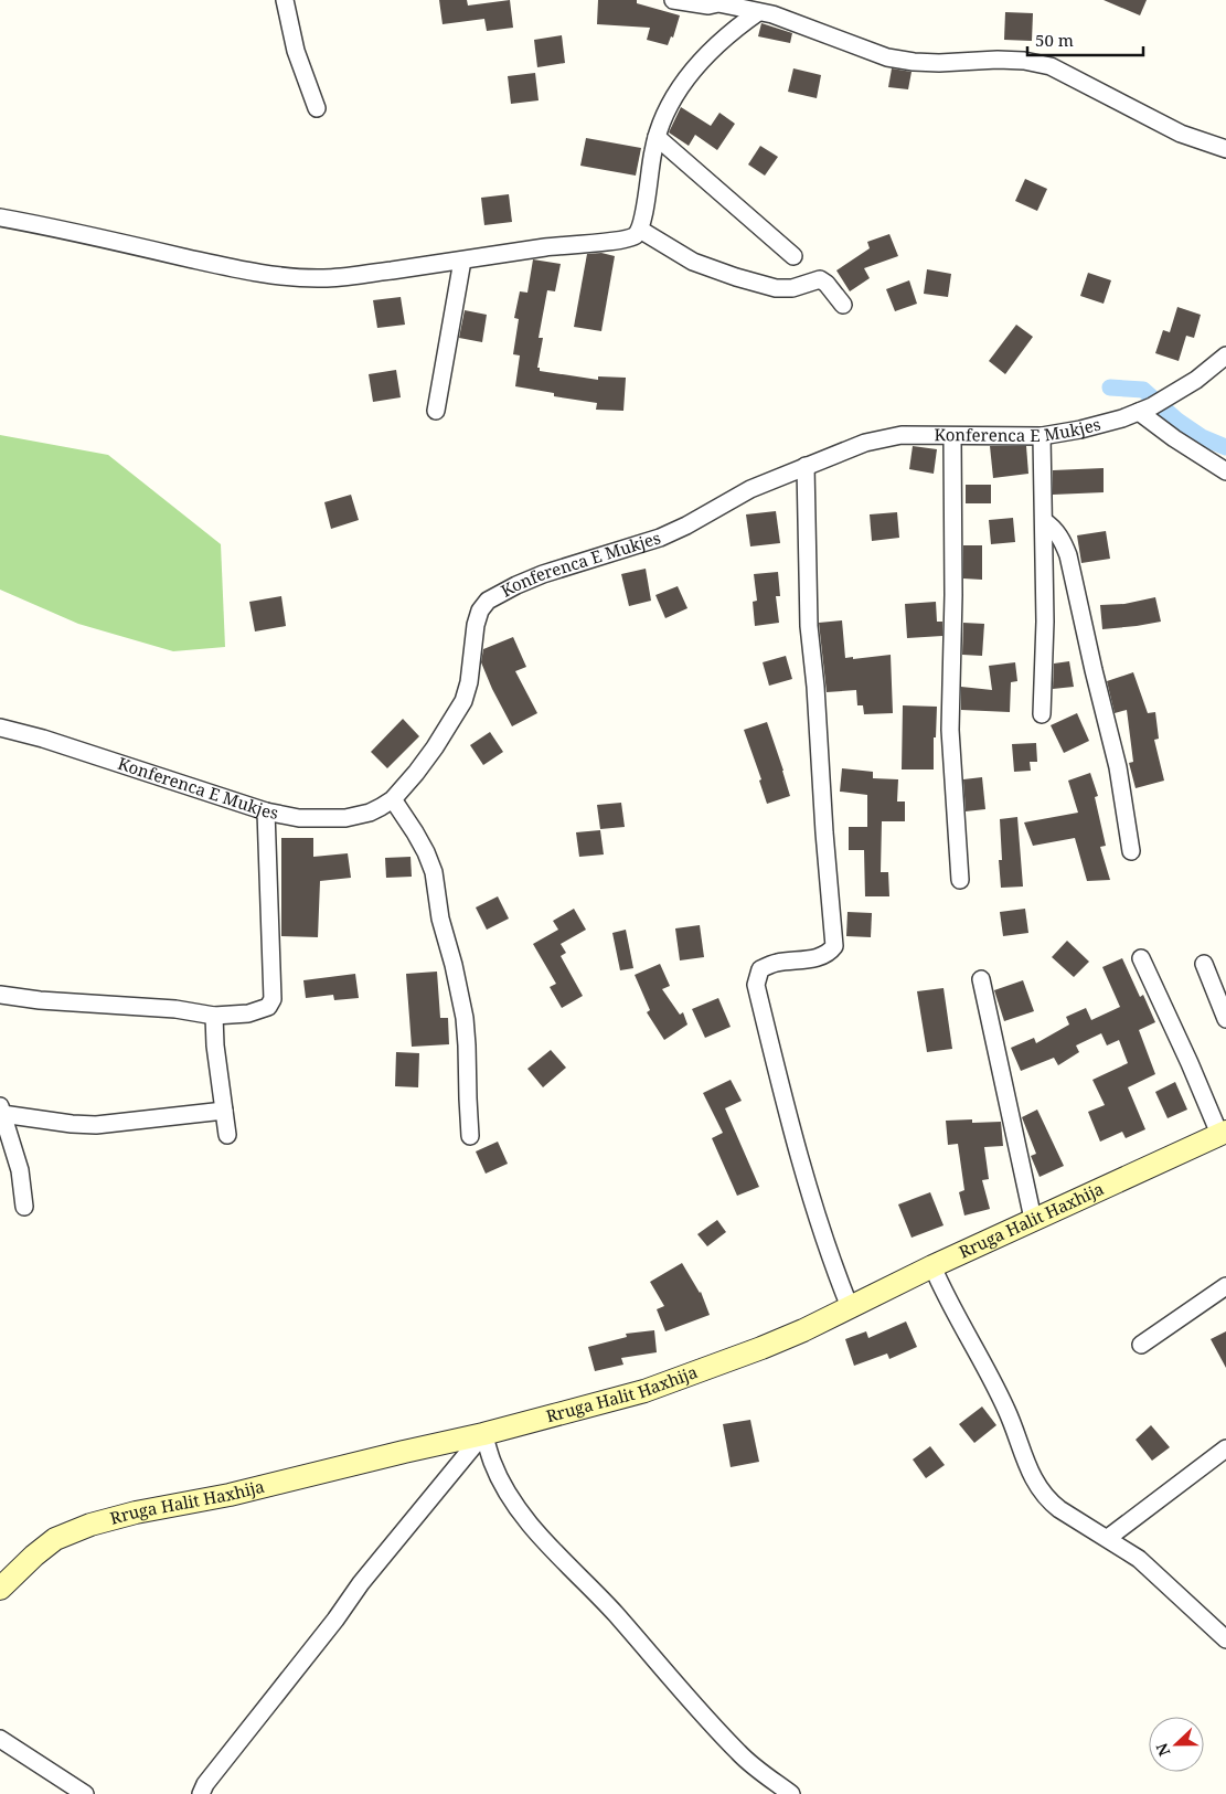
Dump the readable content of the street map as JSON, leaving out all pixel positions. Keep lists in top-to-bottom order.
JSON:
{
  "streets": {
    "street": ["Konferenca E Mukjes", "Rruga Halit Haxhija"]
  },
  "scale_bar": "50 m",
  "north": "left"
}
